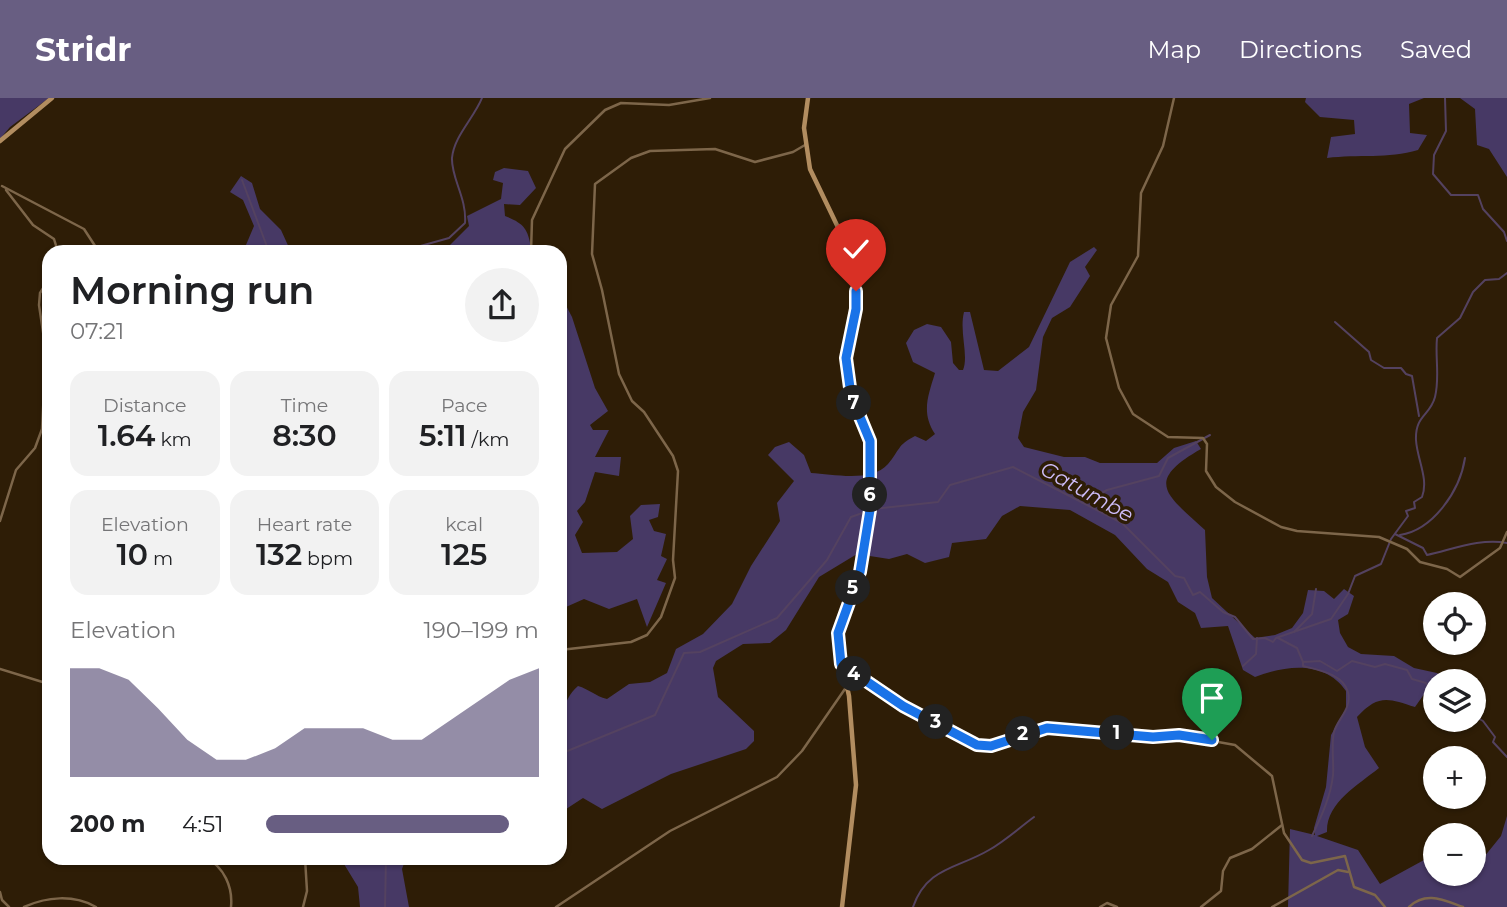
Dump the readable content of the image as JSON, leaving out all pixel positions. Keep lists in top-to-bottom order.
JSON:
{
  "water": ["Gatumbe"],
  "page": {
    "header": "Stridr",
    "nav": ["Map", "Directions", "Saved"],
    "heading": ["Morning run", "07:21"],
    "stats": [
      ["Distance", "1.64 km"],
      ["Time", "8:30"],
      ["Pace", "5:11 /km"],
      ["Elevation", "10 m"],
      ["Heart rate", "132 bpm"],
      ["kcal", "125"]
    ],
    "pins": [
      "7",
      "6",
      "5",
      "4",
      "3",
      "1",
      "2"
    ],
    "map_buttons": ["+", "−"],
    "chart": ["Elevation", "190–199 m"],
    "list": [
      {
        "name": "200 m",
        "note": "4:51"
      }
    ]
  }
}
